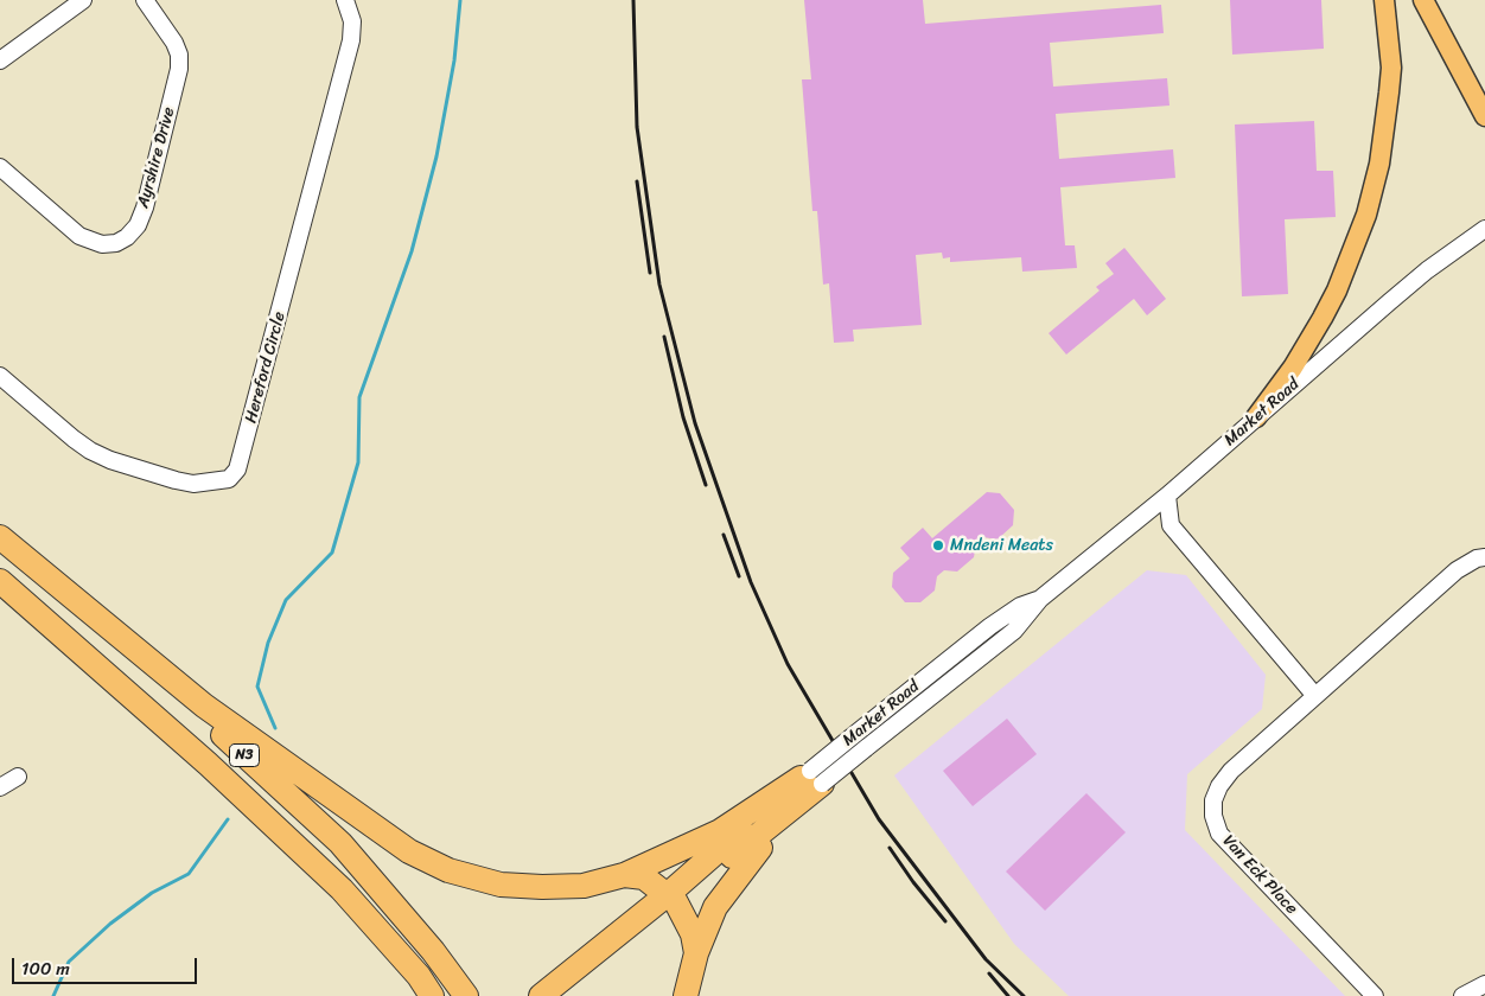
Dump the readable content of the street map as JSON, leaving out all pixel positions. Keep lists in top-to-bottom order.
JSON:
{
  "streets": {
    "highway": ["N3"],
    "street": [
      "Ayrshire Drive",
      "Hereford Circle",
      "Market Road",
      "Van Eck Place"
    ]
  },
  "places": ["Mndeni Meats"],
  "scale_bar": "100 m"
}
